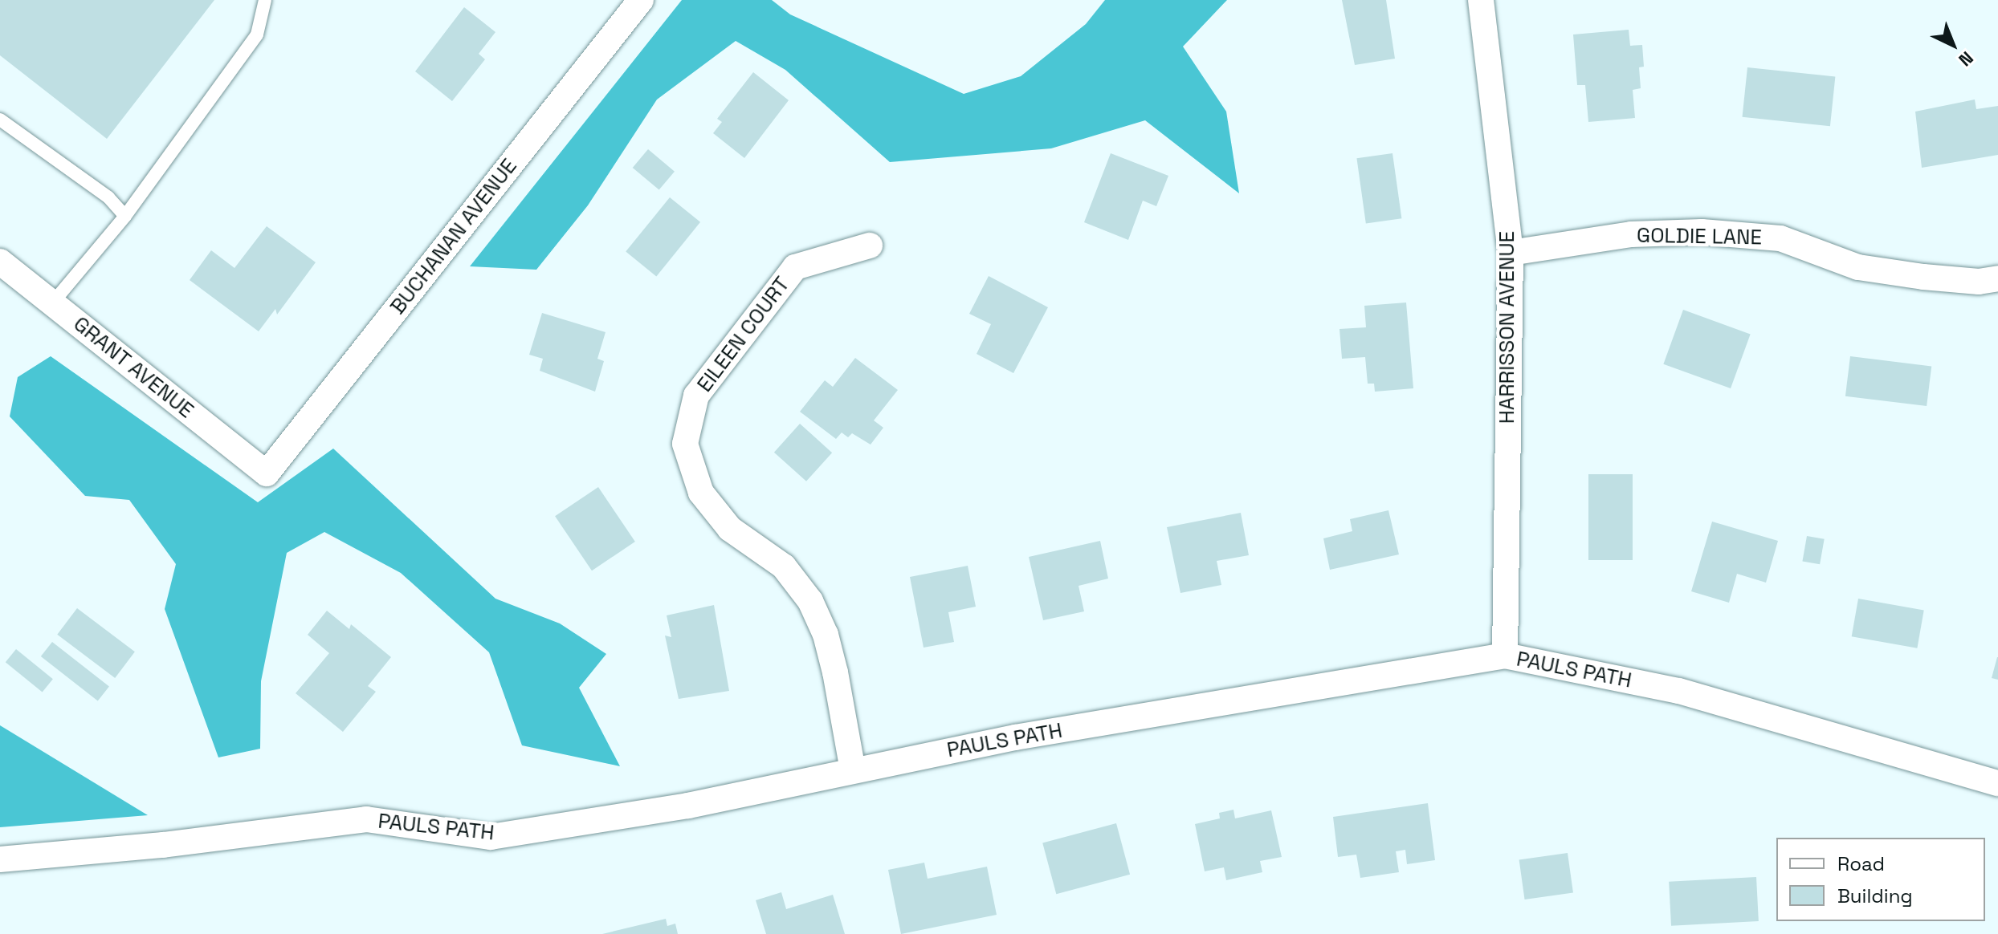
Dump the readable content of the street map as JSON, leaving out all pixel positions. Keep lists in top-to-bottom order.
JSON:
{
  "streets": {
    "street": [
      "BUCHANAN AVENUE",
      "GOLDIE LANE",
      "HARRISSON AVENUE",
      "EILEEN COURT",
      "GRANT AVENUE",
      "PAULS PATH"
    ]
  },
  "crossings": [
    ["BUCHANAN AVENUE", "GRANT AVENUE"],
    ["GOLDIE LANE", "HARRISSON AVENUE"],
    ["HARRISSON AVENUE", "PAULS PATH"],
    ["EILEEN COURT", "PAULS PATH"]
  ],
  "legend": ["Road", "Building"],
  "north": "bottom right"
}
